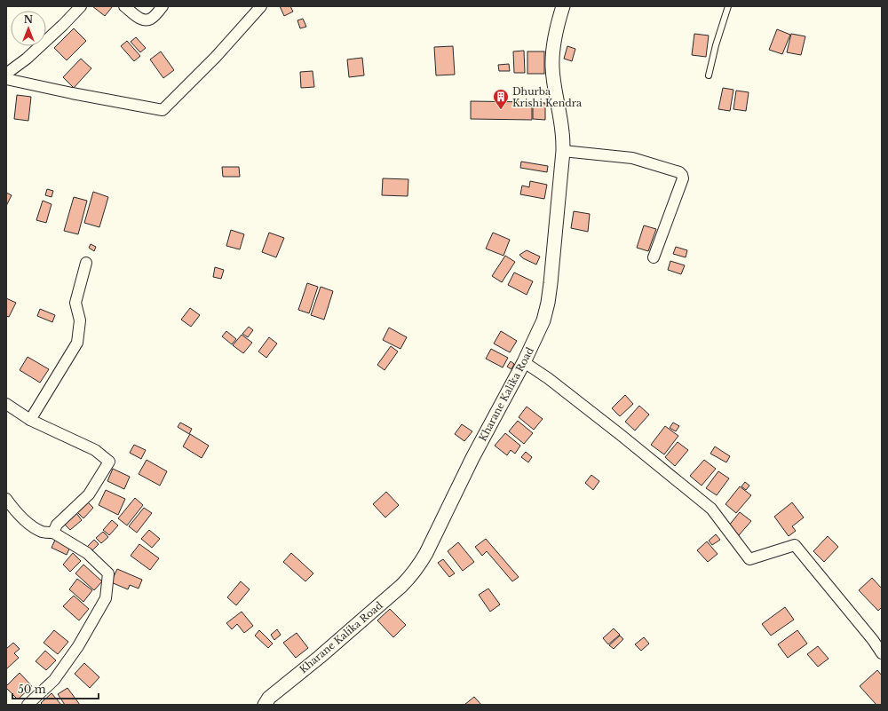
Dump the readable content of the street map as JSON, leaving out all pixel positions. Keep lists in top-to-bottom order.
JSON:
{
  "streets": {
    "street": ["Kharane Kalika Road"]
  },
  "places": {
    "building": ["Dhurba Krishi Kendra"]
  },
  "scale_bar": "50 m",
  "north": "top"
}
